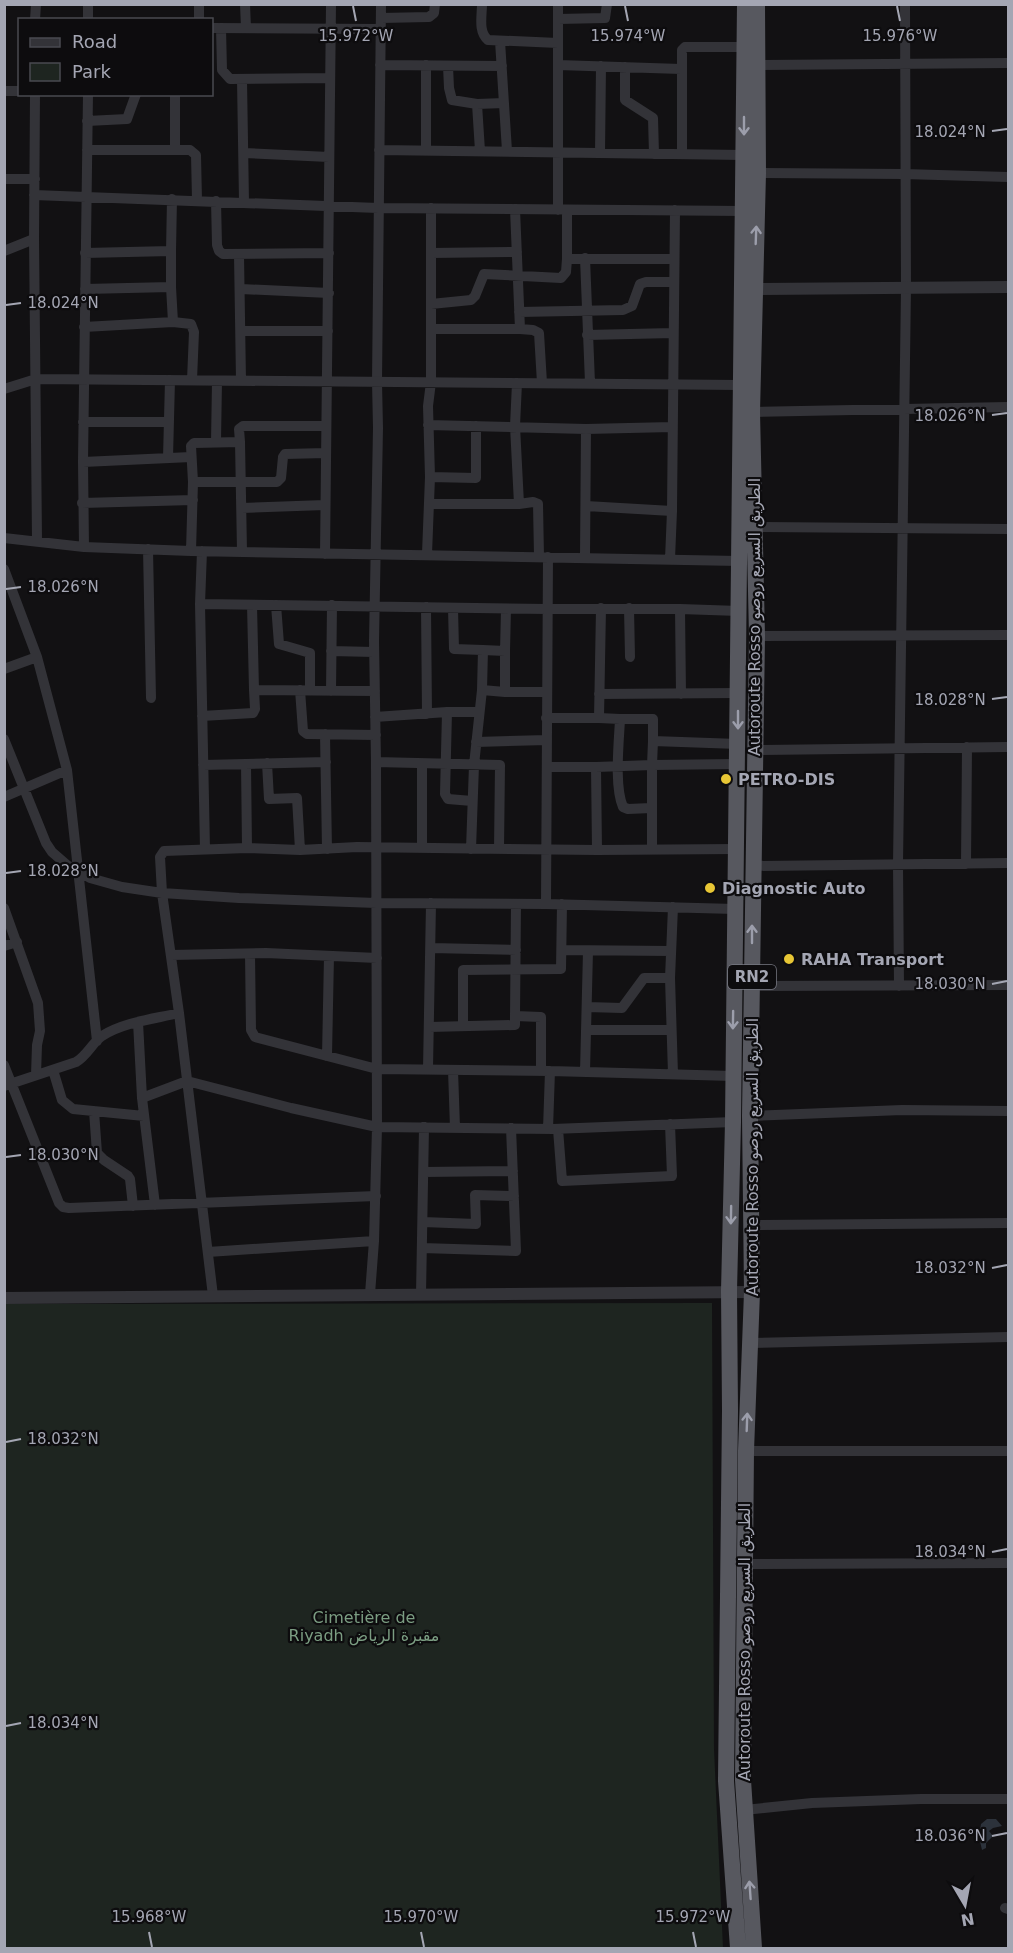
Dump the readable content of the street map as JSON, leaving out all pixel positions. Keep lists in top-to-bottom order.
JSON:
{
  "streets": {
    "highway": ["Autoroute Rosso الطريق السريع روصو", "RN2"]
  },
  "parks": ["Cimetière de Riyadh مقبرة الرياض"],
  "places": ["PETRO-DIS", "Diagnostic Auto", "RAHA Transport"],
  "legend": ["Road", "Park"],
  "north": "bottom",
  "coordinates": [
    "15.972°W",
    "15.974°W",
    "15.976°W",
    "18.024°N",
    "18.026°N",
    "18.028°N",
    "18.030°N",
    "18.032°N",
    "18.034°N",
    "18.036°N",
    "15.968°W",
    "15.970°W"
  ]
}
